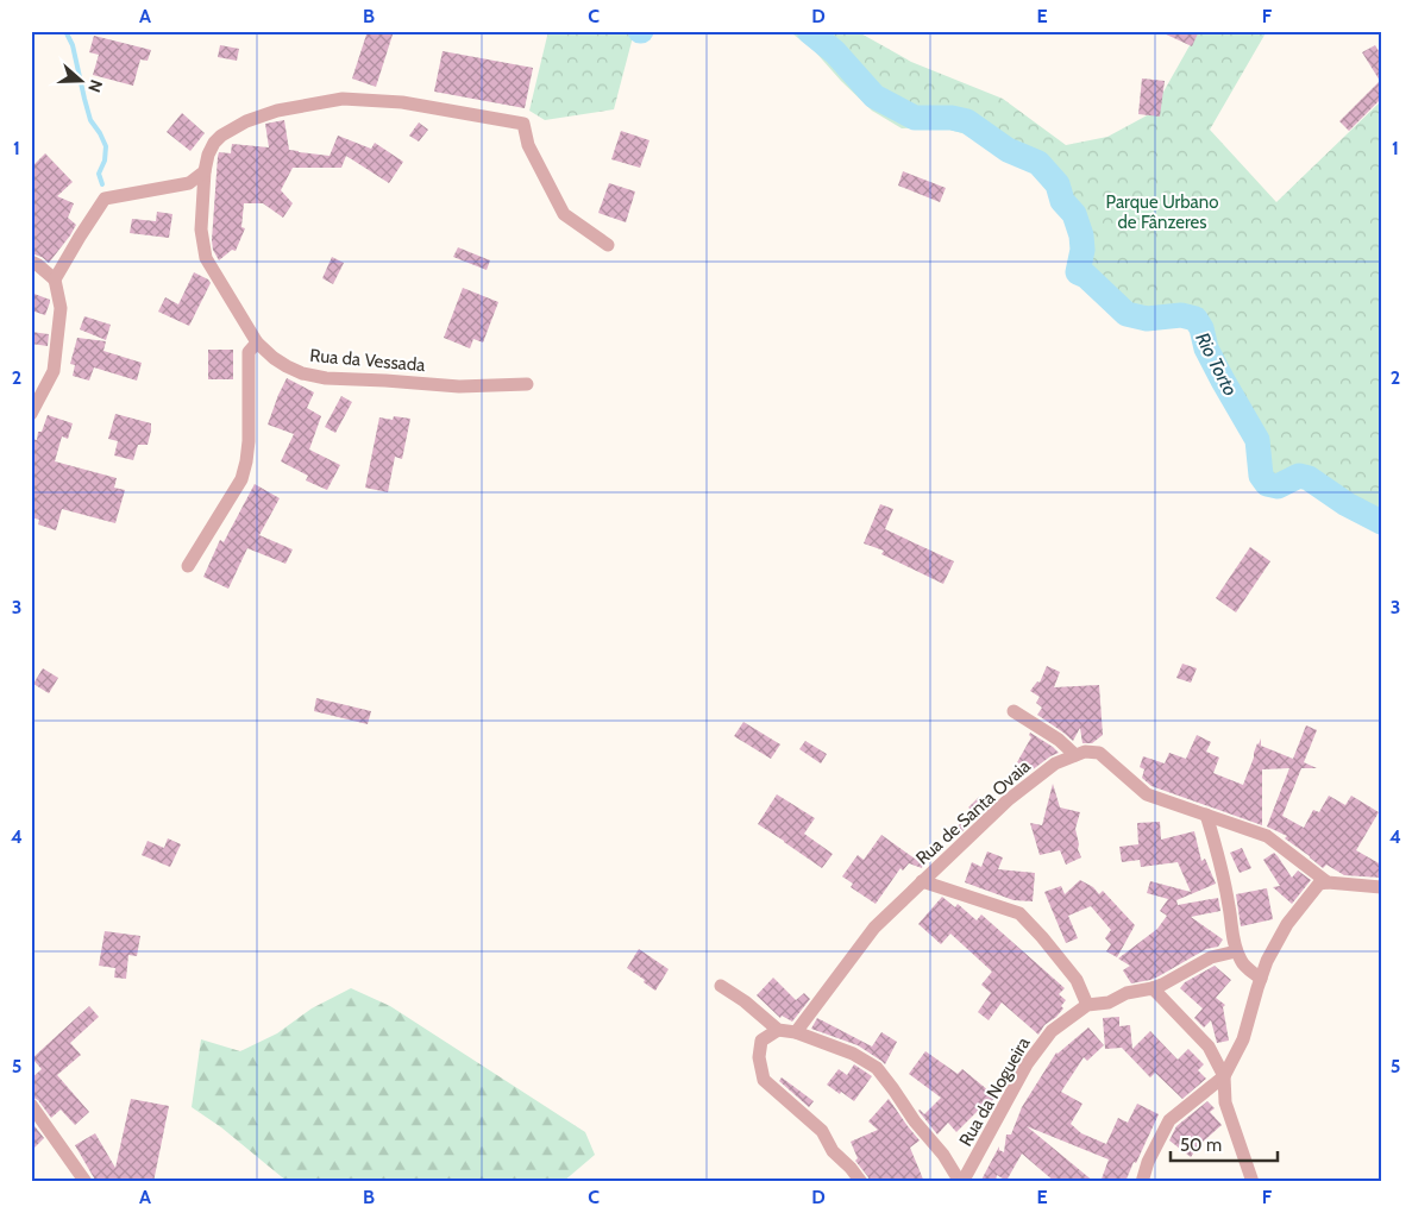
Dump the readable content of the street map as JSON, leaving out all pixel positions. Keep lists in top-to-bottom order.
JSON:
{
  "streets": {
    "street": ["Rua da Vessada", "Rua de Santa Ovaia", "Rua da Nogueira"]
  },
  "water": ["Rio Torto"],
  "parks": ["Parque Urbano de Fânzeres"],
  "scale_bar": "50 m",
  "north": "right",
  "grid": {
    "columns": [
      "A",
      "B",
      "C",
      "D",
      "E",
      "F"
    ],
    "rows": [
      "1",
      "2",
      "3",
      "4",
      "5"
    ]
  }
}
